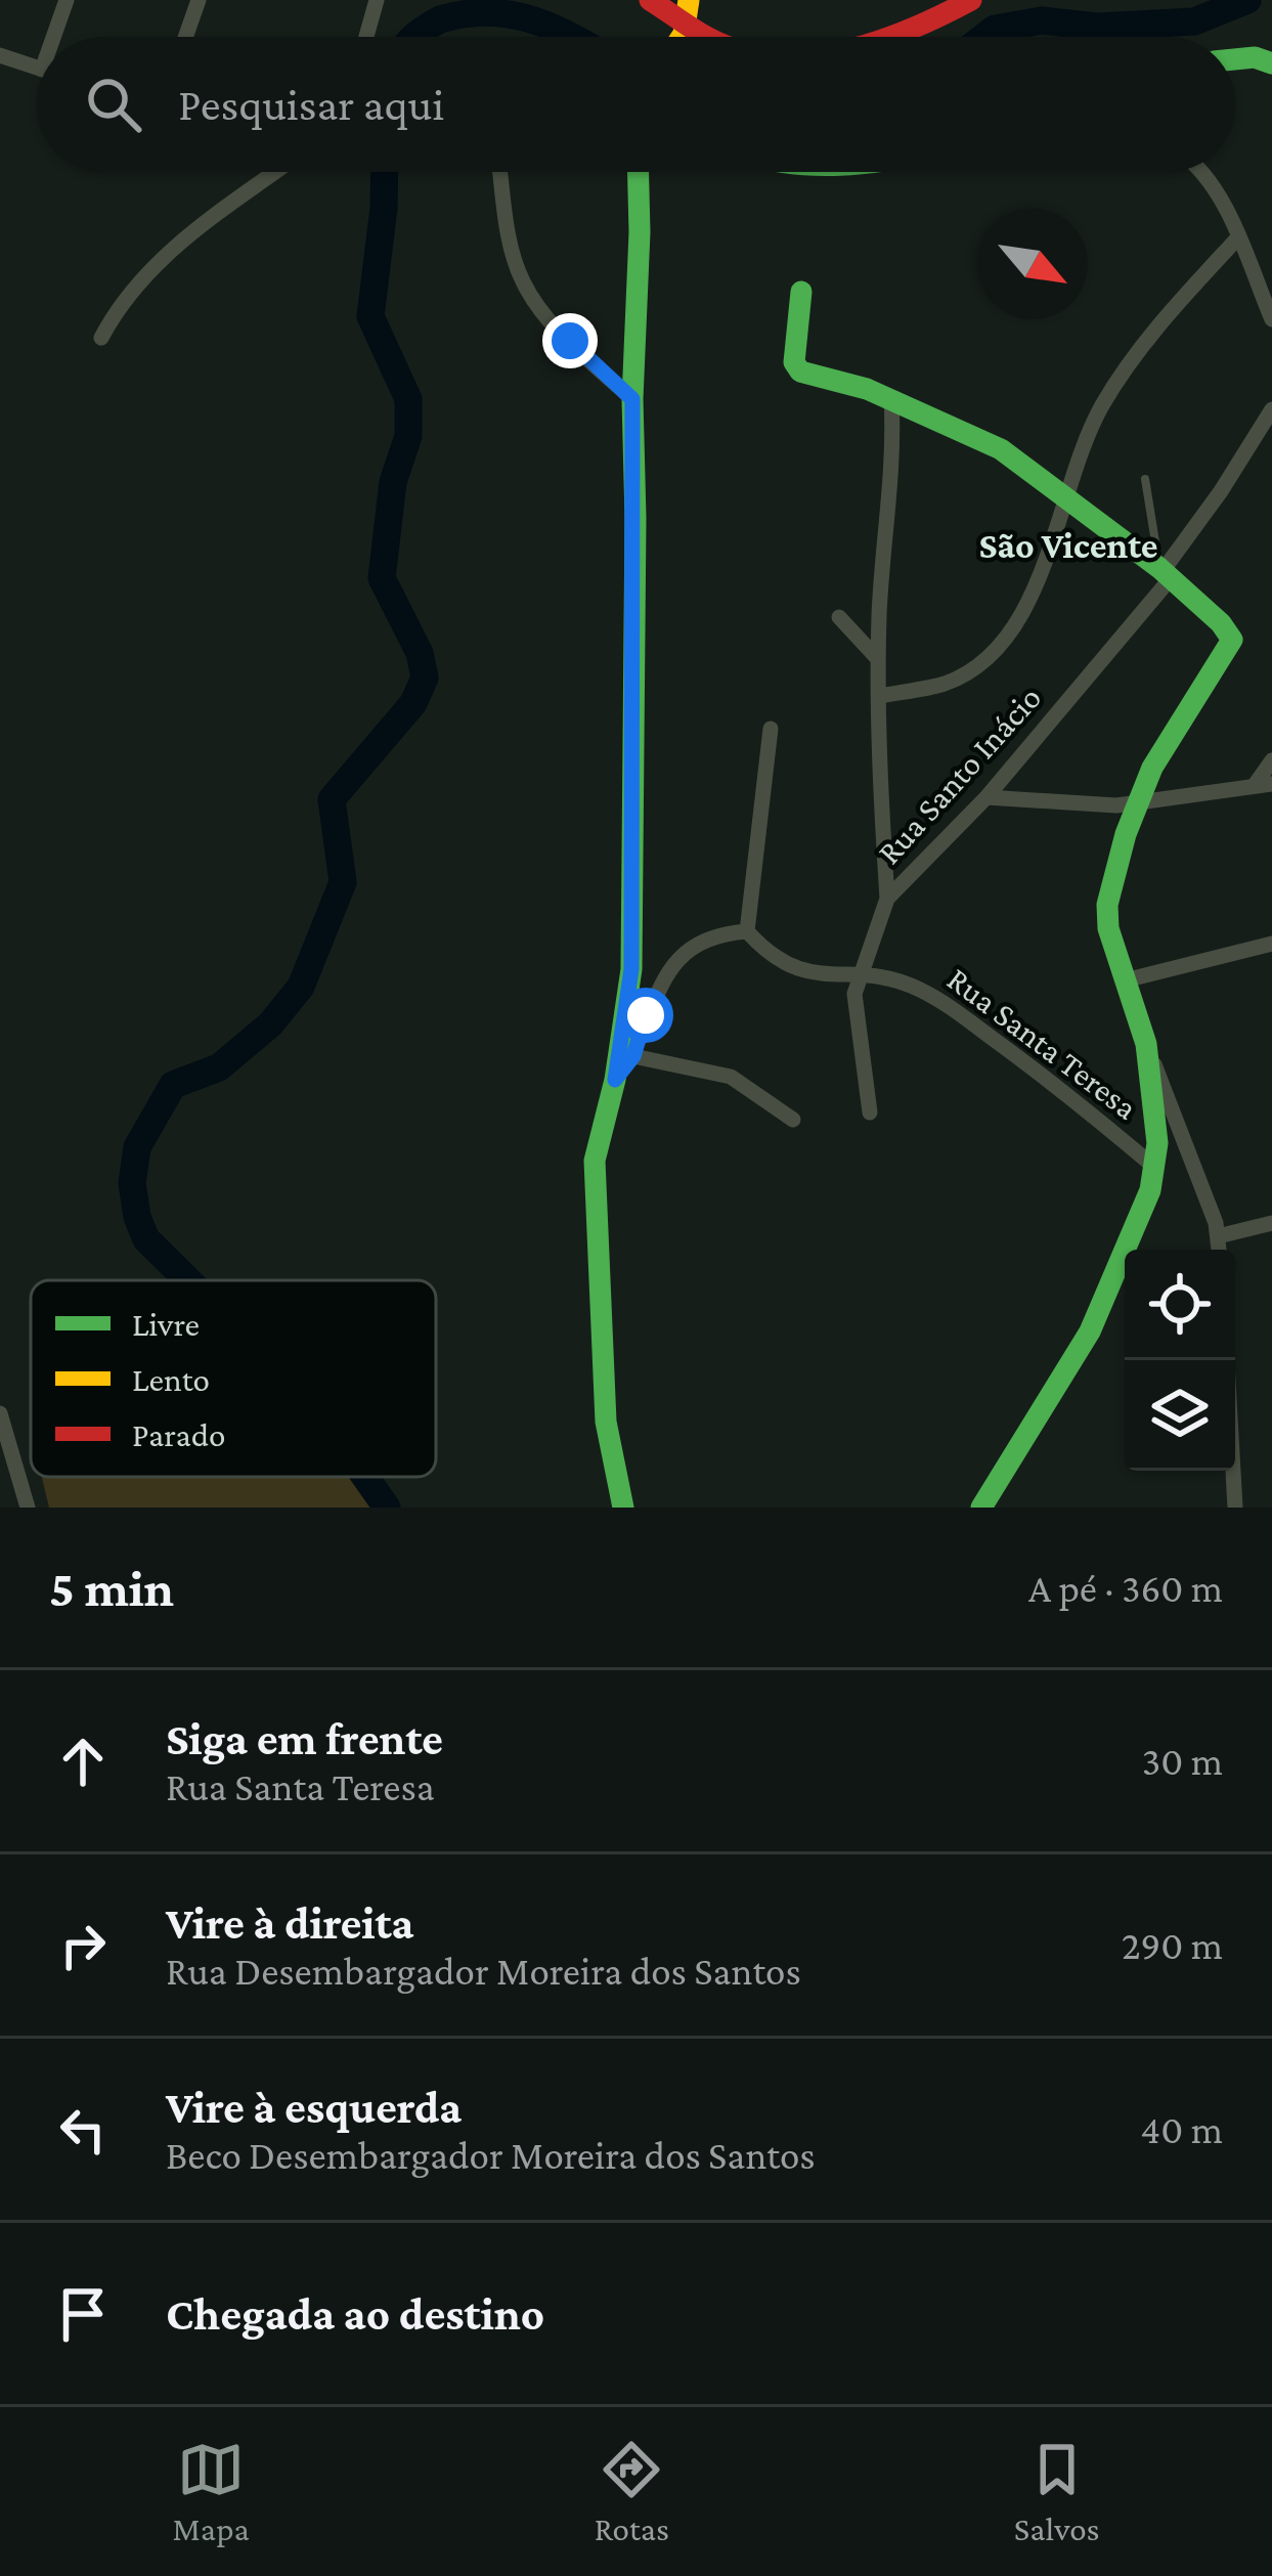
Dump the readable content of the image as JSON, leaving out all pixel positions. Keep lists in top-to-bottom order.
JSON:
{
  "streets": {
    "street": ["Rua Santo Inácio", "Rua Santa Teresa"]
  },
  "crossings": [
    ["Rua Santo Inácio", "Rua Santa Teresa"]
  ],
  "districts": ["São Vicente"],
  "legend": ["Livre", "Lento", "Parado"],
  "north": "bottom right",
  "page": {
    "search": "Pesquisar aqui",
    "heading": ["5 min", "A pé · 360 m"],
    "list": [
      ["Siga em frente", "Rua Santa Teresa", "30 m"],
      ["Vire à direita", "Rua Desembargador Moreira dos Santos", "290 m"],
      ["Vire à esquerda", "Beco Desembargador Moreira dos Santos", "40 m"],
      "Chegada ao destino"
    ],
    "nav": ["Mapa", "Rotas", "Salvos"]
  }
}
